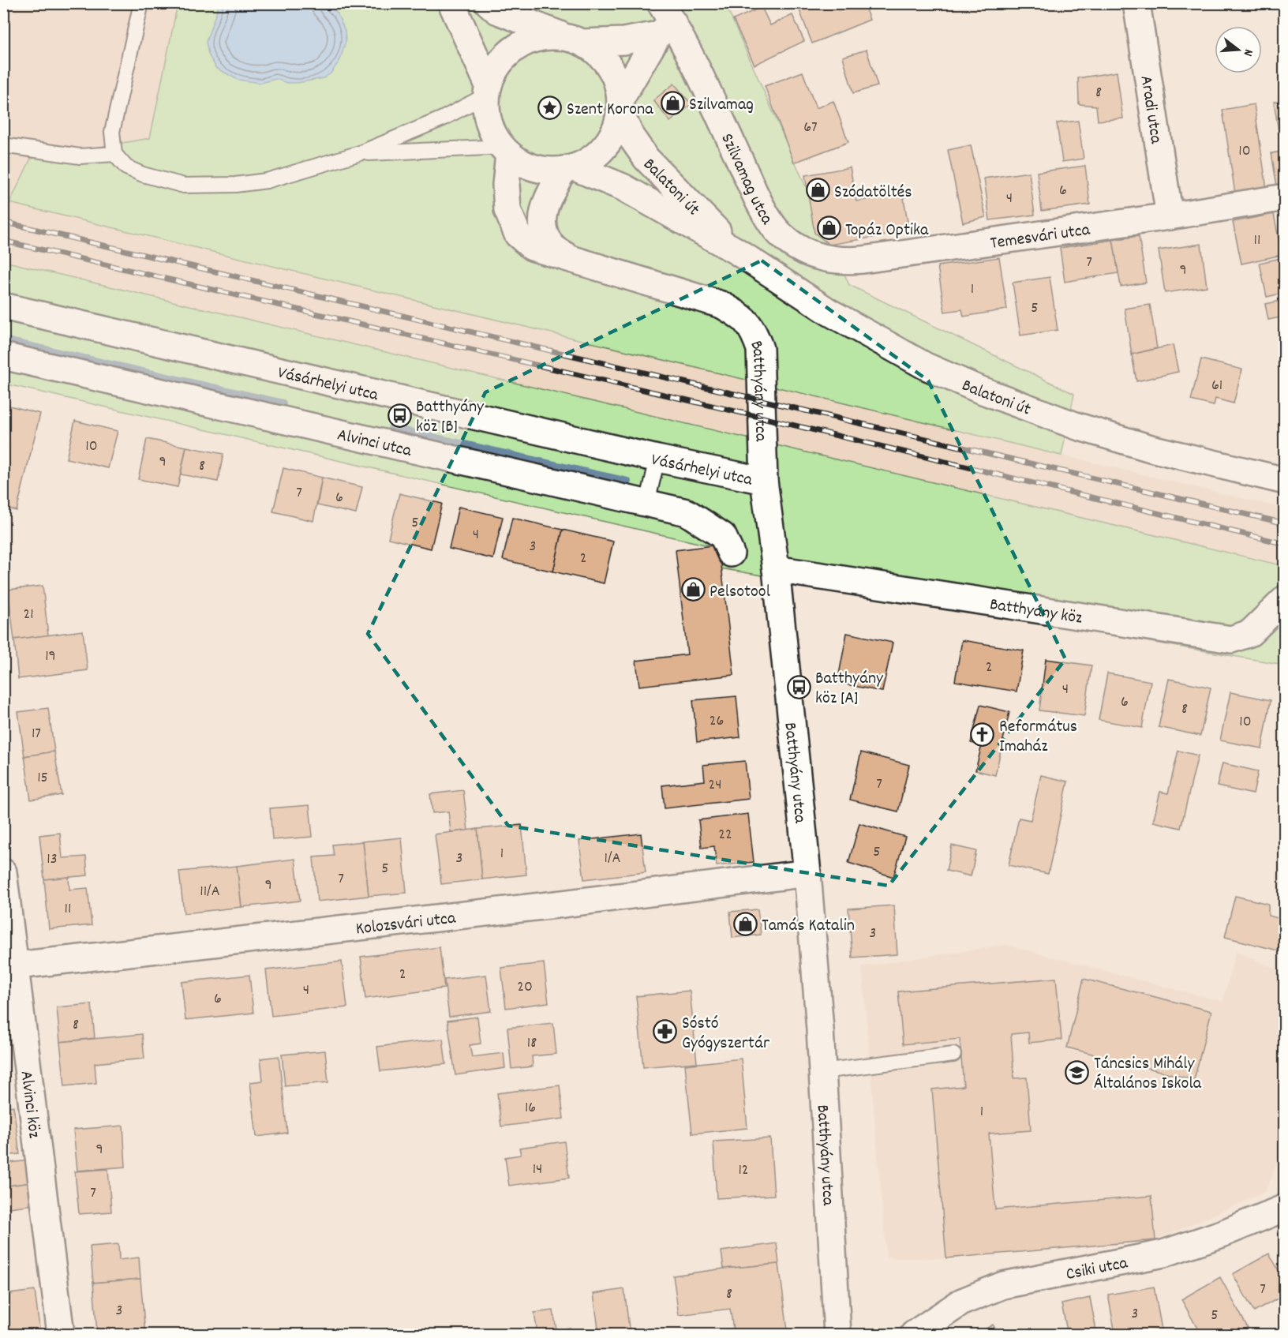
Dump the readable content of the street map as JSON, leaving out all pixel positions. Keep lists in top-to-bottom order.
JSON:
{
  "streets": {
    "street": [
      "Aradi utca",
      "Szilvamag utca",
      "Balatoni út",
      "Temesvári utca",
      "Vásárhelyi utca",
      "Batthyány utca",
      "Alvinci utca",
      "Batthyány köz",
      "Kolozsvári utca",
      "Alvinci köz",
      "Csiki utca"
    ]
  },
  "crossings": [
    ["Aradi utca", "Temesvári utca"],
    ["Szilvamag utca", "Temesvári utca"],
    ["Balatoni út", "Batthyány utca"],
    ["Vásárhelyi utca", "Batthyány utca"],
    ["Batthyány utca", "Batthyány köz"],
    ["Batthyány utca", "Kolozsvári utca"],
    ["Kolozsvári utca", "Alvinci köz"]
  ],
  "places": {
    "shop": [
      "Szilvamag",
      "Szódatöltés",
      "Topáz Optika",
      "Pelsotool",
      "Tamás Katalin"
    ],
    "place": ["Szent Korona"],
    "bus stop": ["Batthyány köz [B]", "Batthyány köz [A]"],
    "church": ["Református Imaház"],
    "pharmacy": ["Sóstó Gyógyszertár"],
    "school or university": ["Táncsics Mihály Általános Iskola"]
  },
  "house_numbers": [
    "8",
    "67",
    "10",
    "6",
    "4",
    "11",
    "7",
    "9",
    "1",
    "5",
    "61",
    "10",
    "9",
    "8",
    "7",
    "6",
    "5",
    "4",
    "3",
    "2",
    "21",
    "19",
    "2",
    "4",
    "6",
    "8",
    "26",
    "10",
    "17",
    "15",
    "7",
    "24",
    "22",
    "5",
    "1",
    "3",
    "1/A",
    "13",
    "5",
    "7",
    "9",
    "11/A",
    "11",
    "3",
    "2",
    "20",
    "4",
    "6",
    "8",
    "18",
    "16",
    "1",
    "9",
    "14",
    "12",
    "7",
    "7",
    "8",
    "3",
    "3",
    "5"
  ],
  "north": "right"
}
